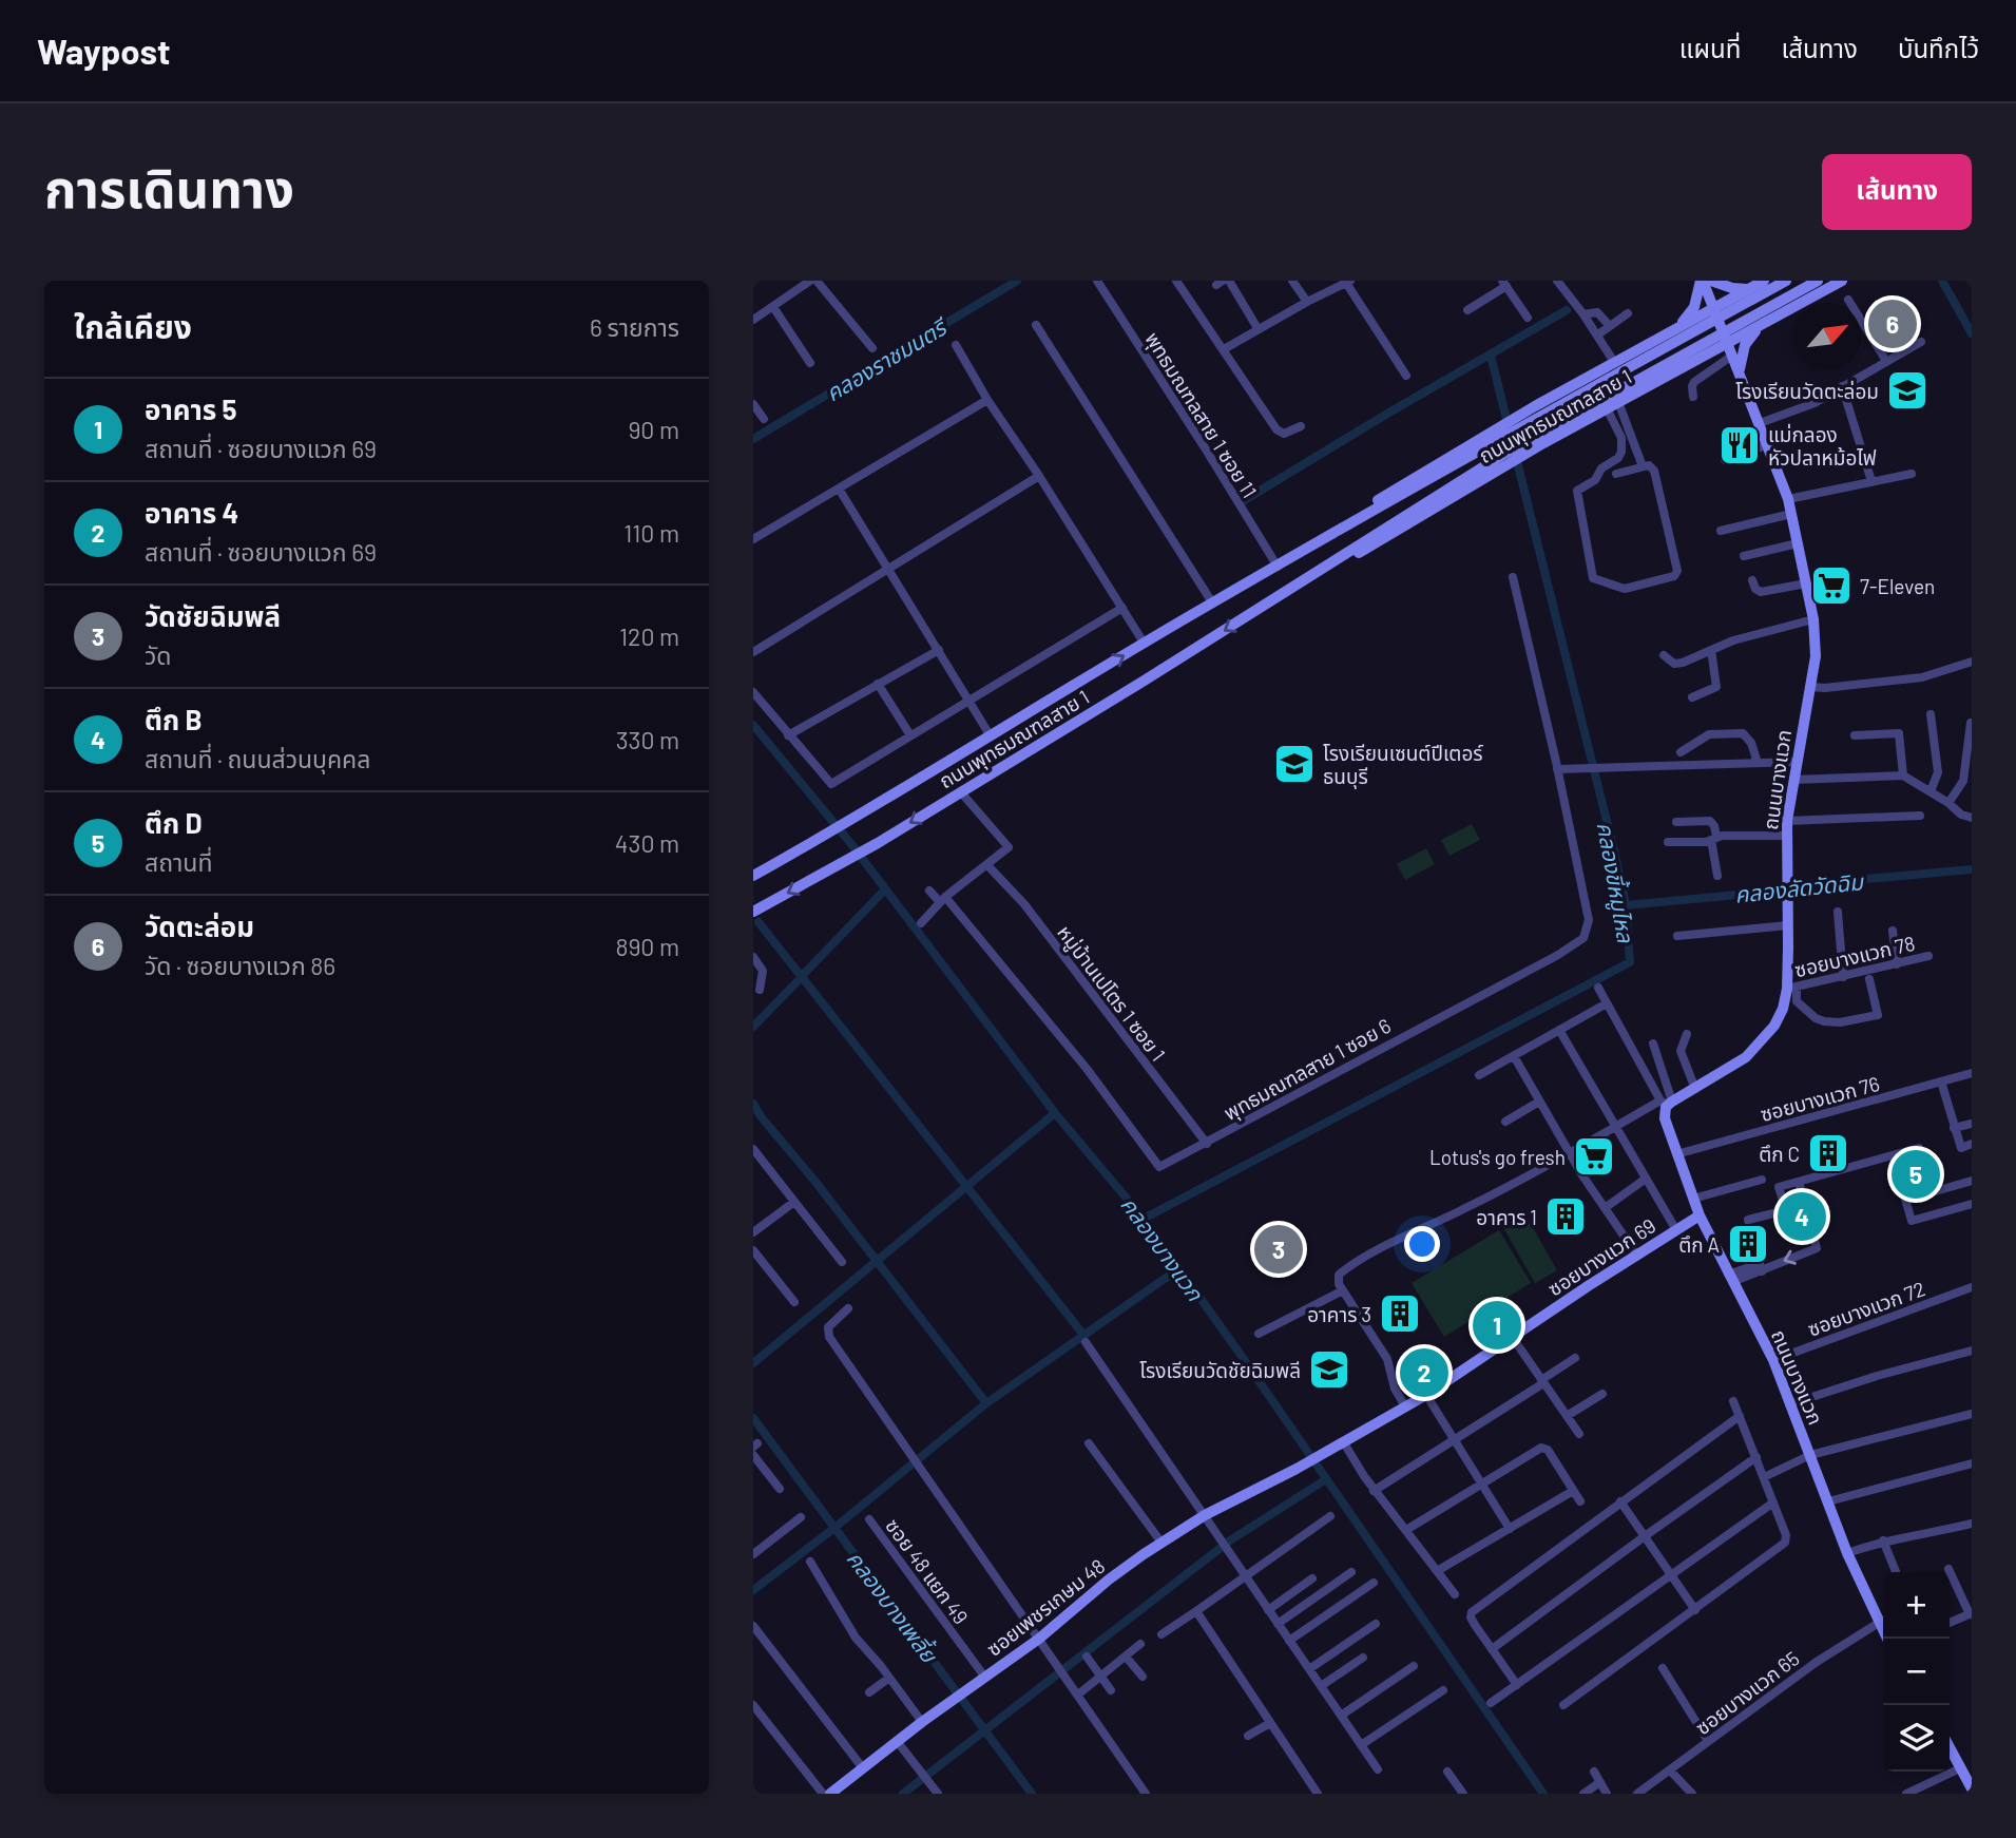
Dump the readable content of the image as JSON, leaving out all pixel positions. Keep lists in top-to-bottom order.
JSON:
{
  "streets": {
    "main road": [
      "ถนนพุทธมณฑลสาย 1",
      "ถนนบางแวก",
      "ซอยบางแวก 69",
      "ซอยเพชรเกษม 48"
    ],
    "street": [
      "พุทธมณฑลสาย 1 ซอย 11",
      "ซอยบางแวก 78",
      "หมู่บ้านเปโตร 1 ซอย 1",
      "พุทธมณฑลสาย 1 ซอย 6",
      "ซอยบางแวก 76",
      "ซอยบางแวก 72",
      "ซอย 48 แยก 49",
      "ซอยบางแวก 65"
    ]
  },
  "crossings": [
    ["พุทธมณฑลสาย 1 ซอย 11", "ถนนพุทธมณฑลสาย 1"],
    ["ถนนพุทธมณฑลสาย 1", "ถนนบางแวก"],
    ["ถนนบางแวก", "ซอยบางแวก 78"],
    ["ถนนบางแวก", "ซอยบางแวก 76"],
    ["ถนนบางแวก", "ซอยบางแวก 69"],
    ["ถนนบางแวก", "ซอยบางแวก 72"],
    ["ถนนบางแวก", "ซอยบางแวก 65"],
    ["หมู่บ้านเปโตร 1 ซอย 1", "พุทธมณฑลสาย 1 ซอย 6"],
    ["ซอยบางแวก 69", "ซอยเพชรเกษม 48"],
    ["ซอย 48 แยก 49", "ซอยเพชรเกษม 48"]
  ],
  "water": [
    "คลองราชมนตรี",
    "คลองขี้หมูไหล",
    "คลองลัดวัดฉิม",
    "คลองบางแวก",
    "คลองบางเพลี้ย"
  ],
  "places": {
    "school or university": ["โรงเรียนวัดตะล่อม", "โรงเรียนเซนต์ปีเตอร์ ธนบุรี", "โรงเรียนวัดชัยฉิมพลี"],
    "restaurant": ["แม่กลอง หัวปลาหม้อไฟ"],
    "supermarket": ["7-Eleven", "Lotus's go fresh"],
    "building": [
      "ตึก C",
      "อาคาร 1",
      "ตึก A",
      "อาคาร 3"
    ]
  },
  "north": "top right",
  "page": {
    "header": "Waypost",
    "nav": ["แผนที่", "เส้นทาง", "บันทึกไว้"],
    "title": "การเดินทาง",
    "buttons": "เส้นทาง",
    "heading": ["ใกล้เคียง", "6 รายการ"],
    "pins": [
      "6",
      "5",
      "4",
      "3",
      "1",
      "2"
    ],
    "list": [
      {
        "mark": "1",
        "name": "อาคาร 5",
        "note": "สถานที่ · ซอยบางแวก 69",
        "value": "90 m"
      },
      {
        "mark": "2",
        "name": "อาคาร 4",
        "note": "สถานที่ · ซอยบางแวก 69",
        "value": "110 m"
      },
      {
        "mark": "3",
        "name": "วัดชัยฉิมพลี",
        "note": "วัด",
        "value": "120 m"
      },
      {
        "mark": "4",
        "name": "ตึก B",
        "note": "สถานที่ · ถนนส่วนบุคคล",
        "value": "330 m"
      },
      {
        "mark": "5",
        "name": "ตึก D",
        "note": "สถานที่",
        "value": "430 m"
      },
      {
        "mark": "6",
        "name": "วัดตะล่อม",
        "note": "วัด · ซอยบางแวก 86",
        "value": "890 m"
      }
    ],
    "map_buttons": ["+", "−"]
  }
}
